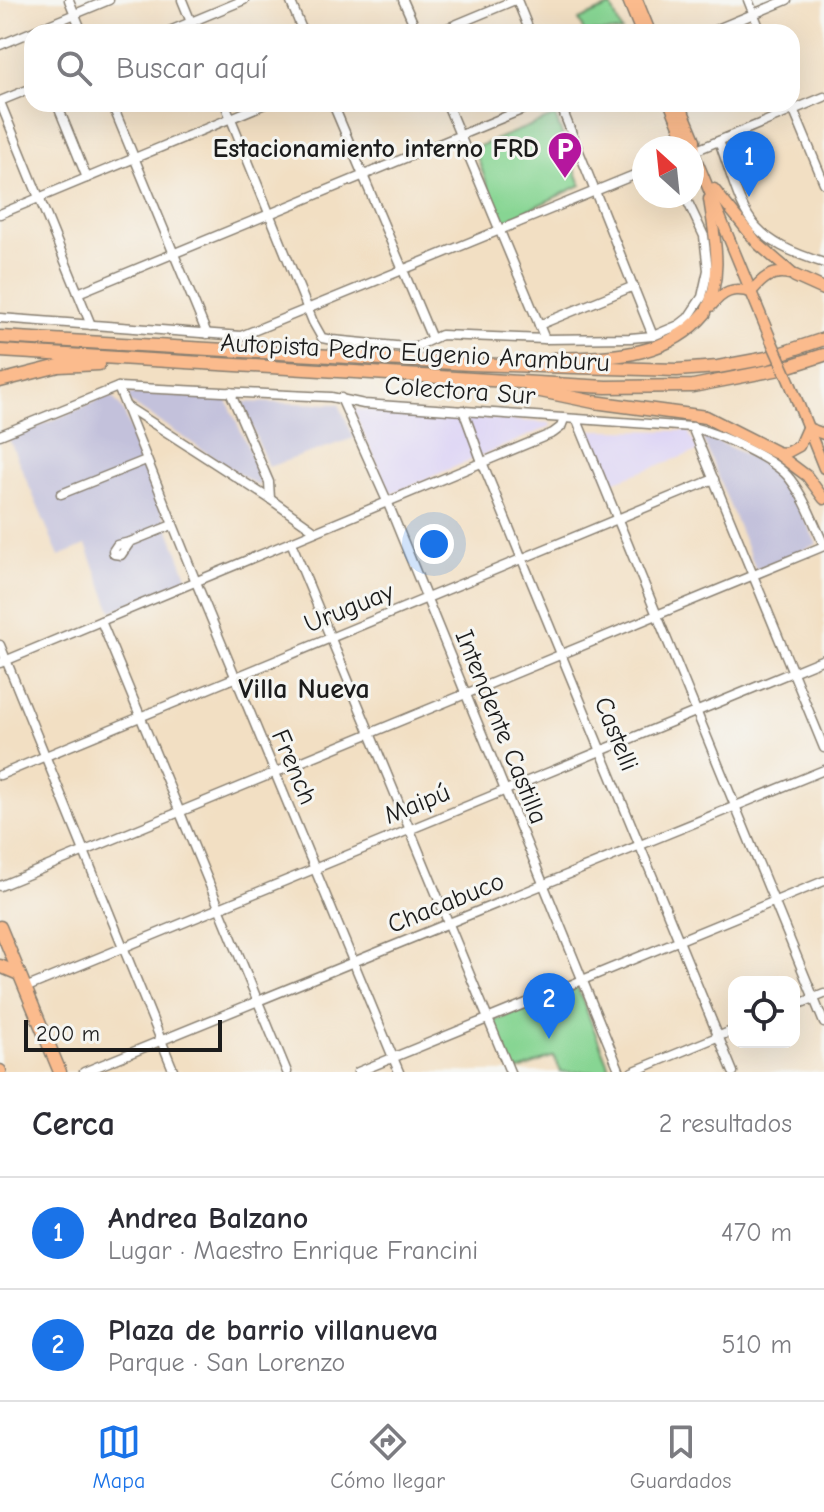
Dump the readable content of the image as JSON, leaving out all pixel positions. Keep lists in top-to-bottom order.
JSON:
{
  "streets": {
    "highway": ["Autopista Pedro Eugenio Aramburu"],
    "street": [
      "Colectora Sur",
      "Uruguay",
      "Intendente Castilla",
      "Castelli",
      "French",
      "Maipú",
      "Chacabuco"
    ]
  },
  "crossings": [
    ["Colectora Sur", "Intendente Castilla"],
    ["Colectora Sur", "Castelli"],
    ["Colectora Sur", "French"],
    ["Uruguay", "Intendente Castilla"],
    ["Uruguay", "Castelli"],
    ["Uruguay", "French"],
    ["Intendente Castilla", "Maipú"],
    ["Intendente Castilla", "Chacabuco"],
    ["Castelli", "Maipú"],
    ["Castelli", "Chacabuco"],
    ["French", "Maipú"],
    ["French", "Chacabuco"]
  ],
  "districts": ["Villa Nueva"],
  "places": {
    "parking": ["Estacionamiento interno FRD"]
  },
  "scale_bar": "200 m",
  "north": "top left",
  "page": {
    "search": "Buscar aquí",
    "pins": ["1", "2"],
    "scale": "200 m",
    "heading": ["Cerca", "2 resultados"],
    "list": [
      {
        "mark": "1",
        "name": "Andrea Balzano",
        "note": "Lugar · Maestro Enrique Francini",
        "value": "470 m"
      },
      {
        "mark": "2",
        "name": "Plaza de barrio villanueva",
        "note": "Parque · San Lorenzo",
        "value": "510 m"
      }
    ],
    "nav": ["Mapa", "Cómo llegar", "Guardados"]
  }
}
